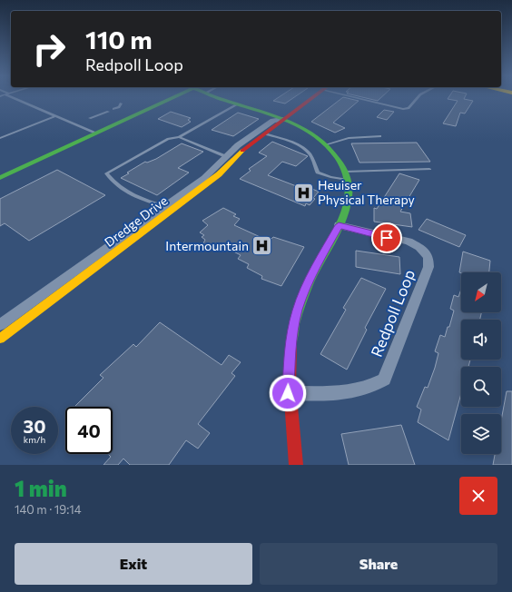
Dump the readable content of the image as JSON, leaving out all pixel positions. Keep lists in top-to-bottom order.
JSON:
{
  "streets": {
    "street": ["Dredge Drive", "Redpoll Loop"]
  },
  "places": {
    "hospital": ["Heuiser Physical Therapy", "Intermountain"]
  },
  "north": "bottom left",
  "page": {
    "turn": ["110 m", "Redpoll Loop"],
    "speed": "30 km/h",
    "limit": "40",
    "heading": ["1 min", "140 m · 19:14"],
    "buttons": ["Exit", "Share"]
  }
}
